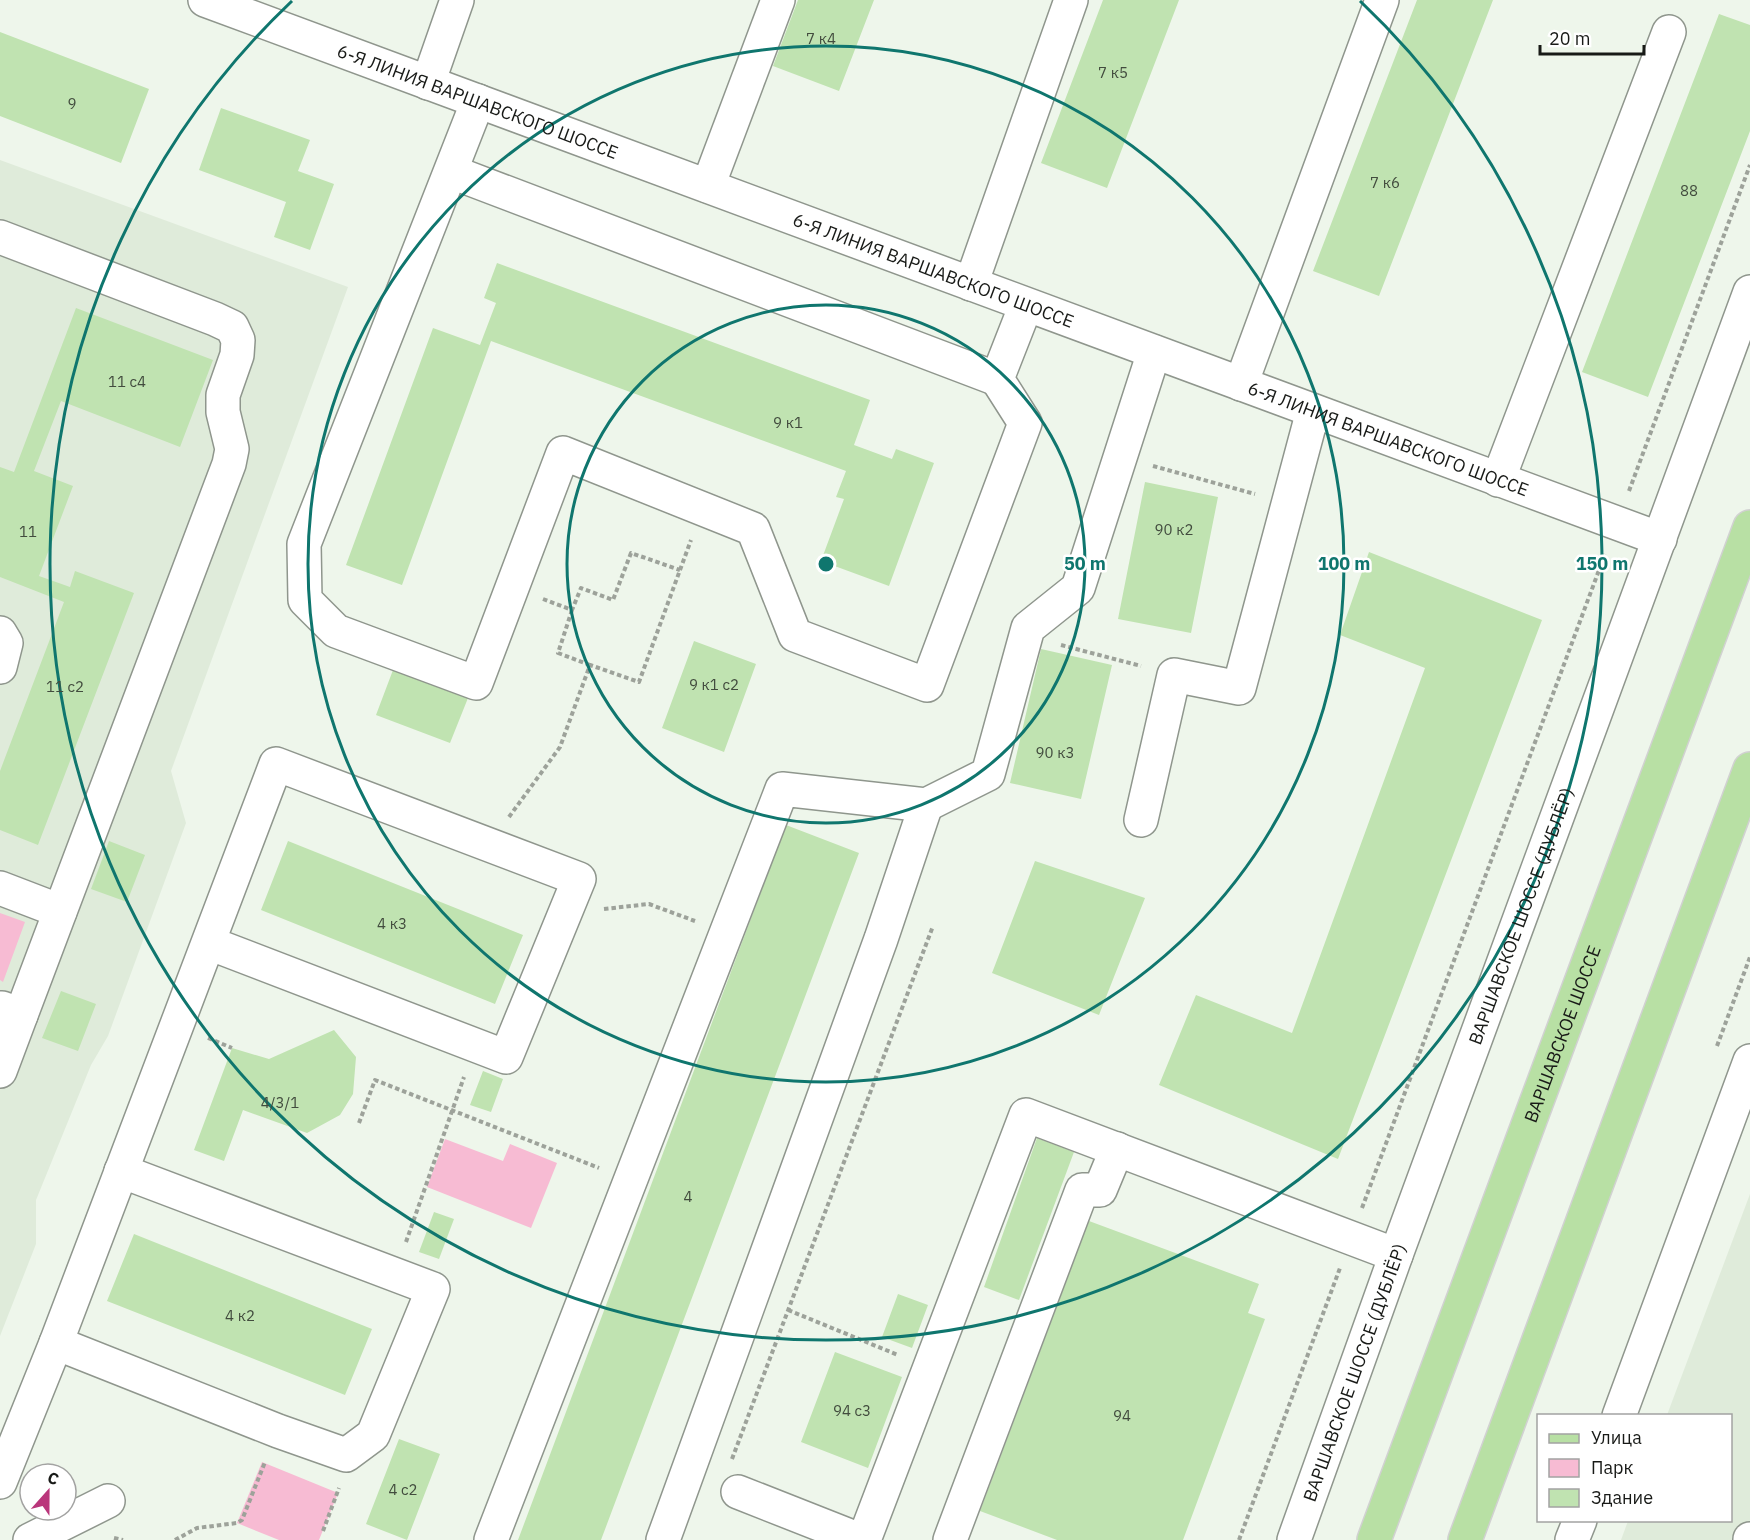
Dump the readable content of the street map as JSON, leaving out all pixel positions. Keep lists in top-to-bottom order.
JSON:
{
  "streets": {
    "main road": ["ВАРШАВСКОЕ ШОССЕ"],
    "street": ["6-Я ЛИНИЯ ВАРШАВСКОГО ШОССЕ", "ВАРШАВСКОЕ ШОССЕ (ДУБЛЁР)"]
  },
  "crossings": [
    ["6-Я ЛИНИЯ ВАРШАВСКОГО ШОССЕ", "ВАРШАВСКОЕ ШОССЕ (ДУБЛЁР)"]
  ],
  "house_numbers": [
    "7 к4",
    "7 к5",
    "9",
    "7 к6",
    "88",
    "11 с4",
    "9 к1",
    "90 к2",
    "11",
    "9 к1 с2",
    "11 с2",
    "90 к3",
    "4 к3",
    "4/3/1",
    "4",
    "4 к2",
    "94 с3",
    "94",
    "4 с2"
  ],
  "legend": ["Улица", "Парк", "Здание"],
  "scale_bar": "20 m",
  "north": "top",
  "rings": ["50 m", "100 m", "150 m"]
}
